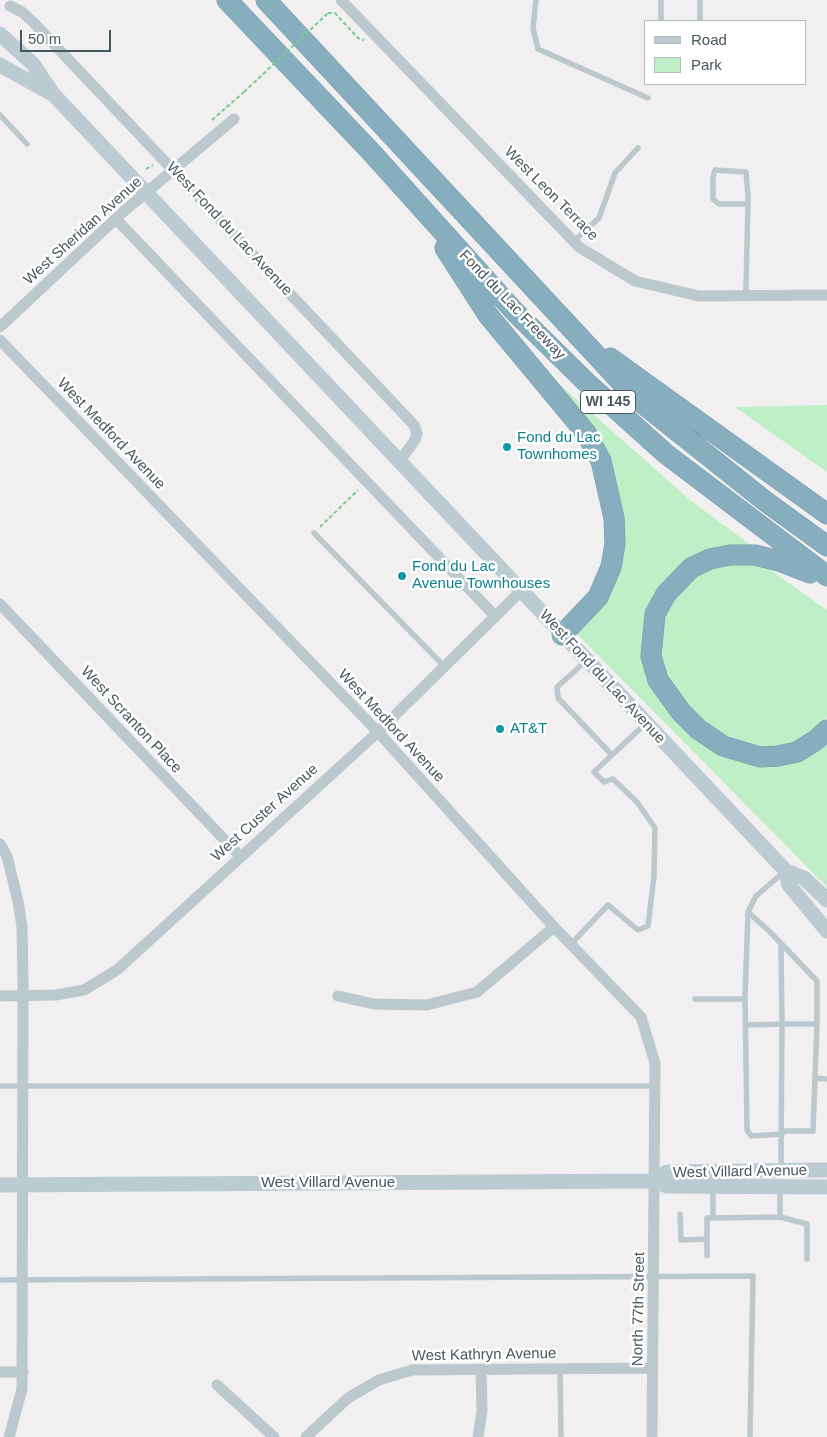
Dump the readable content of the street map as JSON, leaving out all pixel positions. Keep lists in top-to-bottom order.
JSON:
{
  "streets": {
    "highway": ["Fond du Lac Freeway", "WI 145"],
    "street": [
      "West Leon Terrace",
      "West Fond du Lac Avenue",
      "West Sheridan Avenue",
      "West Medford Avenue",
      "West Scranton Place",
      "West Custer Avenue",
      "West Villard Avenue",
      "North 77th Street",
      "West Kathryn Avenue"
    ]
  },
  "crossings": [
    ["West Fond du Lac Avenue", "West Sheridan Avenue"],
    ["West Fond du Lac Avenue", "West Custer Avenue"],
    ["West Medford Avenue", "West Custer Avenue"],
    ["West Medford Avenue", "West Villard Avenue"],
    ["West Medford Avenue", "North 77th Street"],
    ["West Scranton Place", "West Custer Avenue"],
    ["West Villard Avenue", "North 77th Street"],
    ["North 77th Street", "West Kathryn Avenue"]
  ],
  "places": ["Fond du Lac Townhomes", "Fond du Lac Avenue Townhouses", "AT&T"],
  "legend": ["Road", "Park"],
  "scale_bar": "50 m"
}
